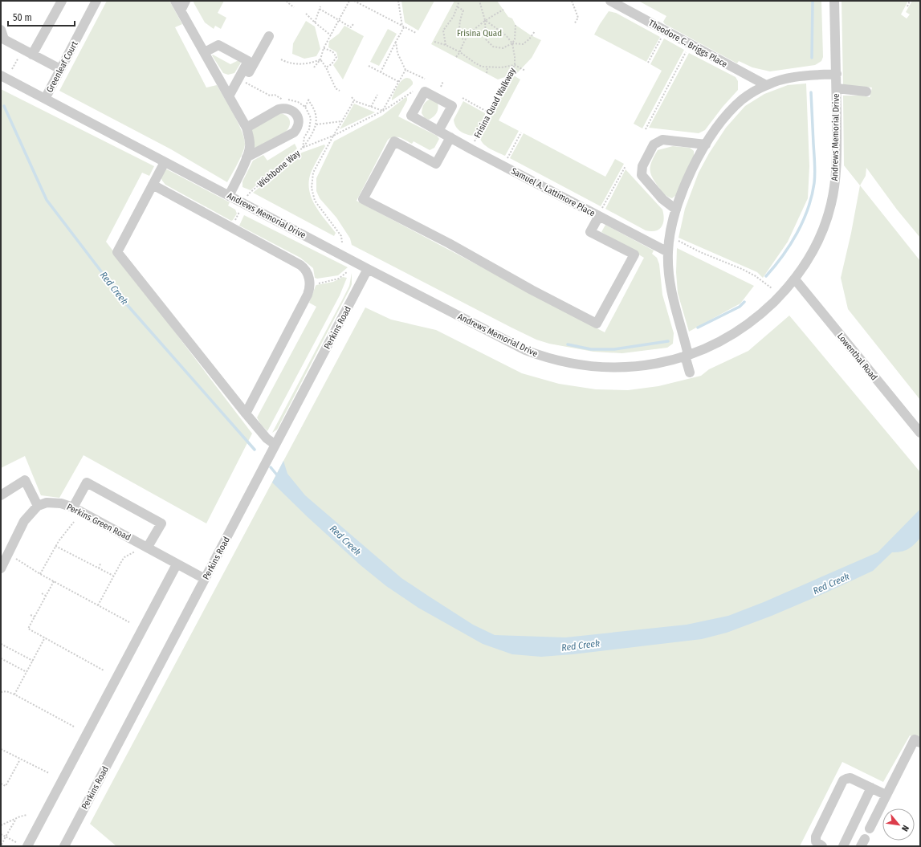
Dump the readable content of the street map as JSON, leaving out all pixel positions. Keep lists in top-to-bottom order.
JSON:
{
  "streets": {
    "street": [
      "Theodore C. Briggs Place",
      "Greenleaf Court",
      "Andrews Memorial Drive",
      "Samuel A. Lattimore Place",
      "Perkins Road",
      "Lowenthal Road",
      "Perkins Green Road"
    ],
    "path": ["Frisina Quad Walkway", "Wishbone Way"]
  },
  "crossings": [
    ["Greenleaf Court", "Andrews Memorial Drive"],
    ["Andrews Memorial Drive", "Perkins Road"],
    ["Andrews Memorial Drive", "Lowenthal Road"],
    ["Perkins Road", "Perkins Green Road"]
  ],
  "water": ["Red Creek"],
  "parks": ["Frisina Quad"],
  "scale_bar": "50 m",
  "north": "bottom right"
}
